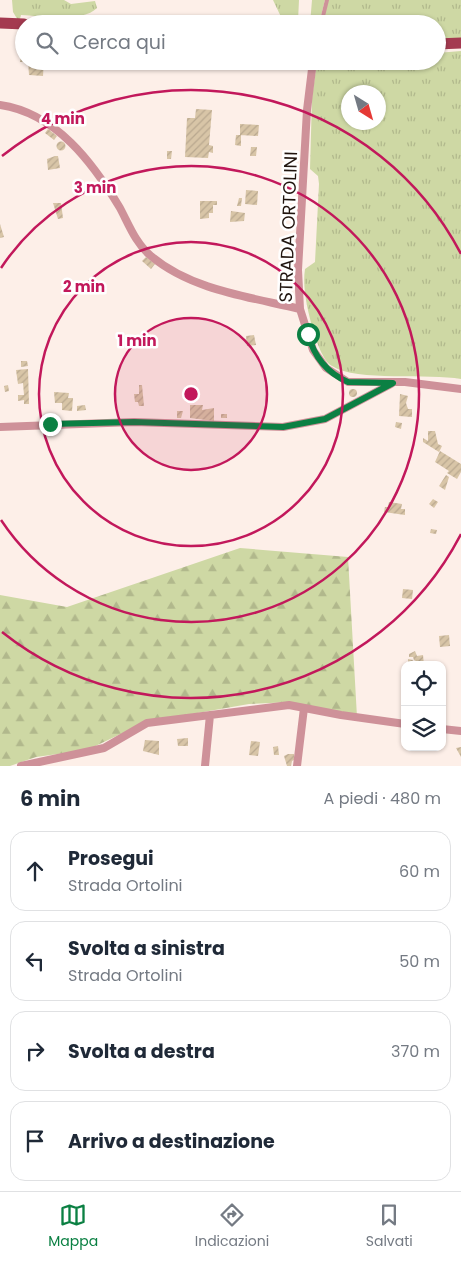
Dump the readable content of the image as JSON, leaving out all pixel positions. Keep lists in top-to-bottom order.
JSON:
{
  "streets": {
    "street": ["STRADA ORTOLINI"]
  },
  "north": "bottom right",
  "page": {
    "search": "Cerca qui",
    "heading": ["6 min", "A piedi · 480 m"],
    "list": [
      ["Prosegui", "Strada Ortolini", "60 m"],
      ["Svolta a sinistra", "Strada Ortolini", "50 m"],
      ["Svolta a destra", "370 m"],
      "Arrivo a destinazione"
    ],
    "nav": ["Mappa", "Indicazioni", "Salvati"]
  },
  "rings": [
    "4 min",
    "3 min",
    "2 min",
    "1 min"
  ]
}
